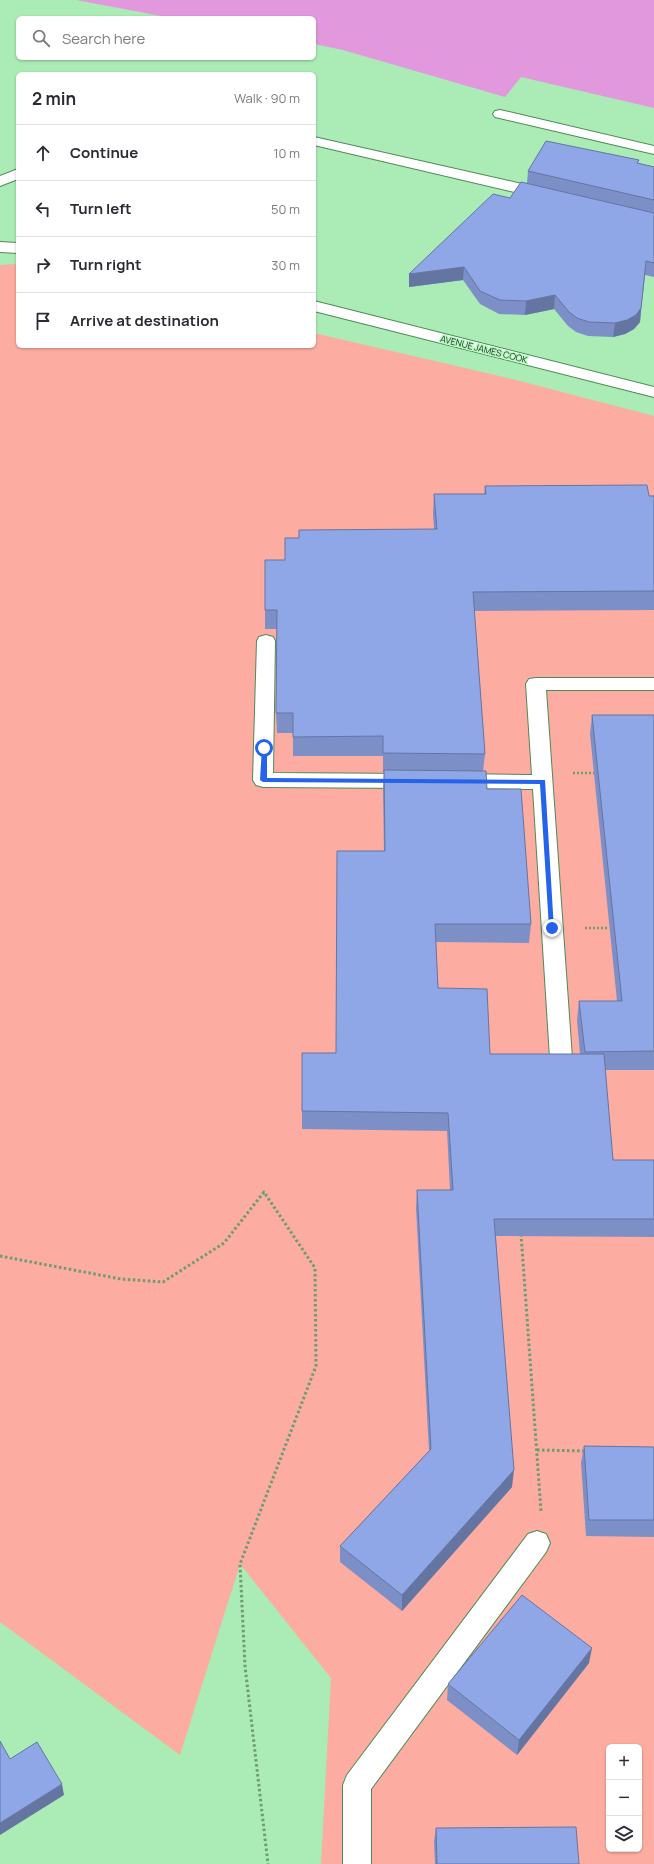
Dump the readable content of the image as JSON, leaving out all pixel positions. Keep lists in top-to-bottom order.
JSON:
{
  "streets": {
    "main road": ["AVENUE JAMES COOK"]
  },
  "page": {
    "search": "Search here",
    "heading": ["2 min", "Walk · 90 m"],
    "list": [
      ["Continue", "10 m"],
      ["Turn left", "50 m"],
      ["Turn right", "30 m"],
      "Arrive at destination"
    ],
    "map_buttons": ["+", "−"]
  }
}
